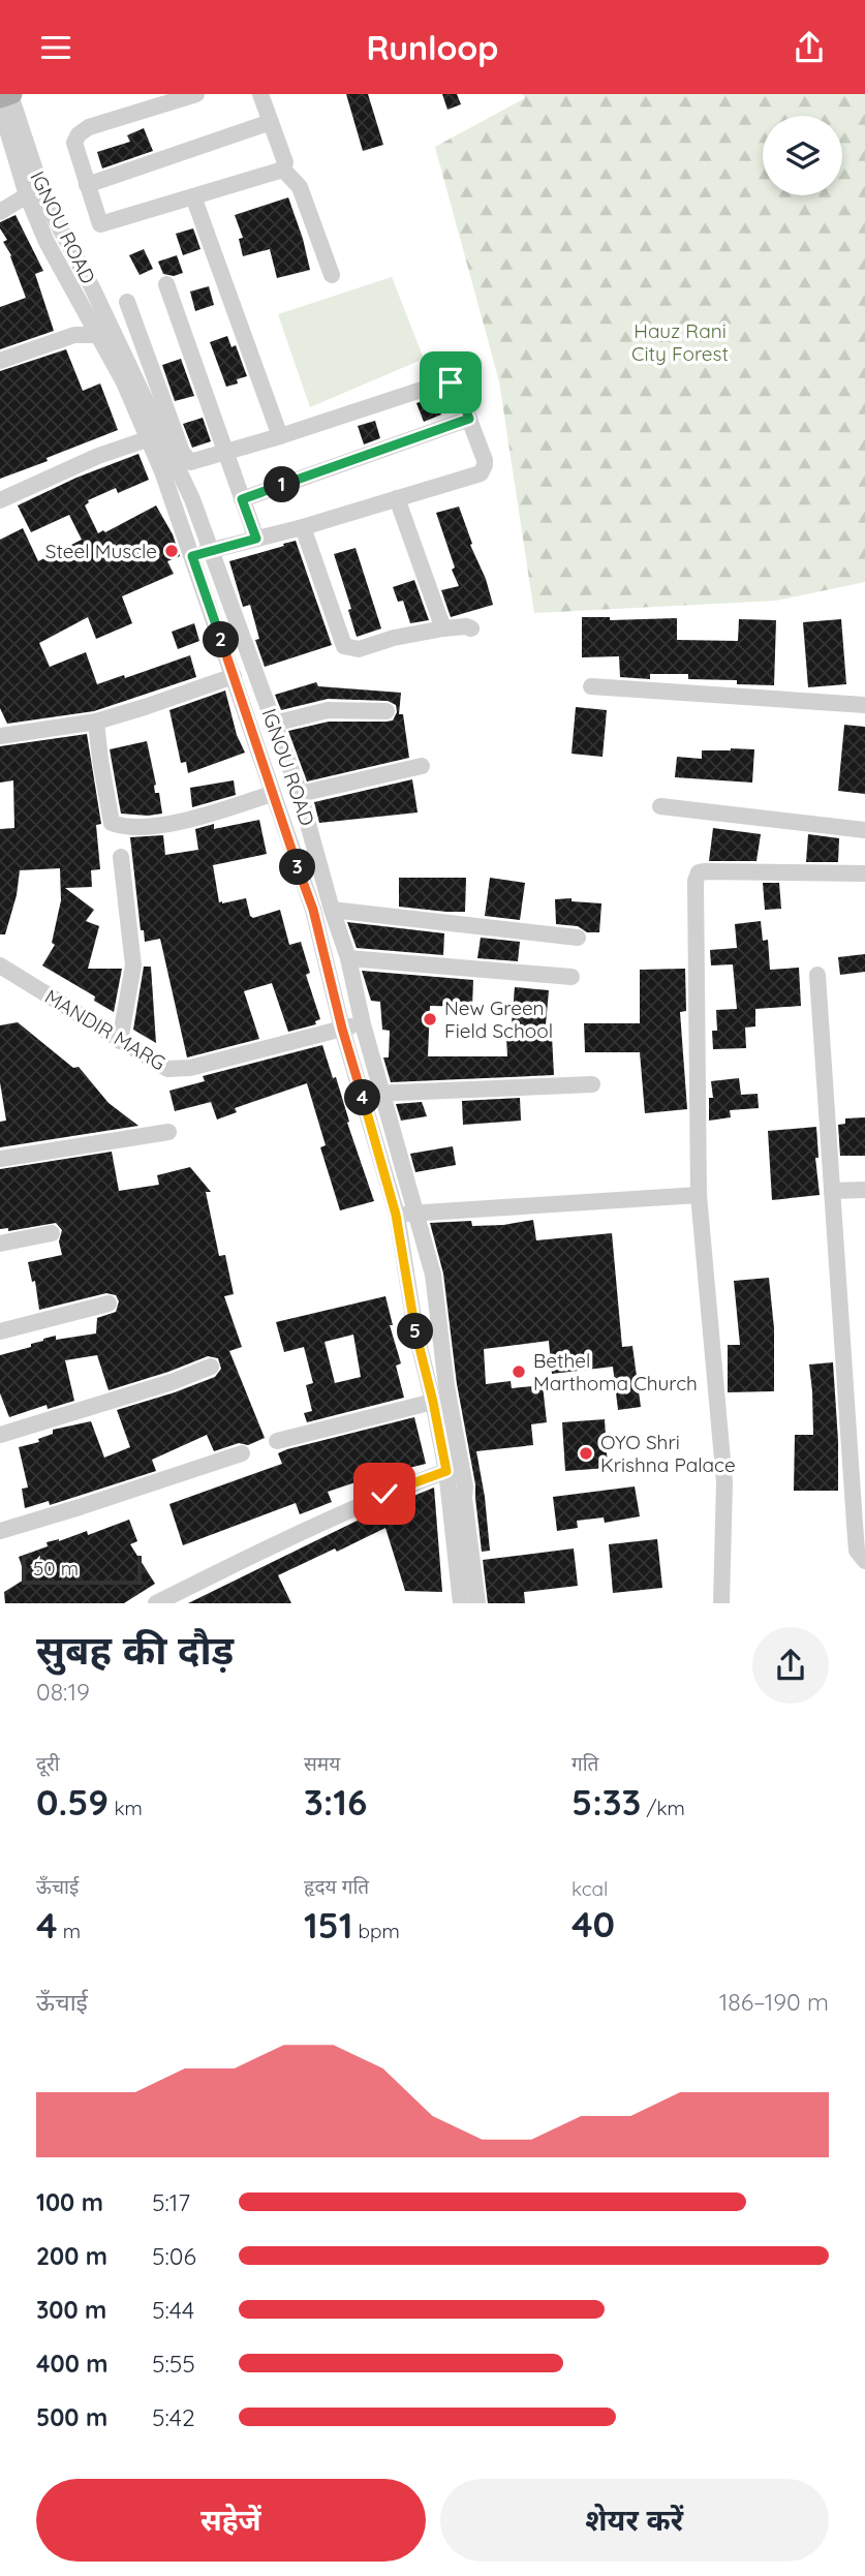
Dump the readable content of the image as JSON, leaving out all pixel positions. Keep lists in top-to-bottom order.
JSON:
{
  "streets": {
    "street": ["IGNOU ROAD", "MANDIR MARG"]
  },
  "crossings": [
    ["IGNOU ROAD", "MANDIR MARG"]
  ],
  "parks": ["Hauz Rani City Forest"],
  "places": [
    "Steel Muscle",
    "New Green Field School",
    "Bethel Marthoma Church",
    "OYO Shri Krishna Palace"
  ],
  "scale_bar": "50 m",
  "page": {
    "header": "Runloop",
    "pins": [
      "1",
      "2",
      "3",
      "4",
      "5"
    ],
    "scale": "50 m",
    "heading": ["सुबह की दौड़", "08:19"],
    "stats": [
      ["दूरी", "0.59 km"],
      ["समय", "3:16"],
      ["गति", "5:33 /km"],
      ["ऊँचाई", "4 m"],
      ["हृदय गति", "151 bpm"],
      ["kcal", "40"]
    ],
    "chart": ["ऊँचाई", "186–190 m"],
    "list": [
      {
        "name": "100 m",
        "note": "5:17"
      },
      {
        "name": "200 m",
        "note": "5:06"
      },
      {
        "name": "300 m",
        "note": "5:44"
      },
      {
        "name": "400 m",
        "note": "5:55"
      },
      {
        "name": "500 m",
        "note": "5:42"
      }
    ],
    "buttons": ["सहेजें", "शेयर करें"]
  }
}
